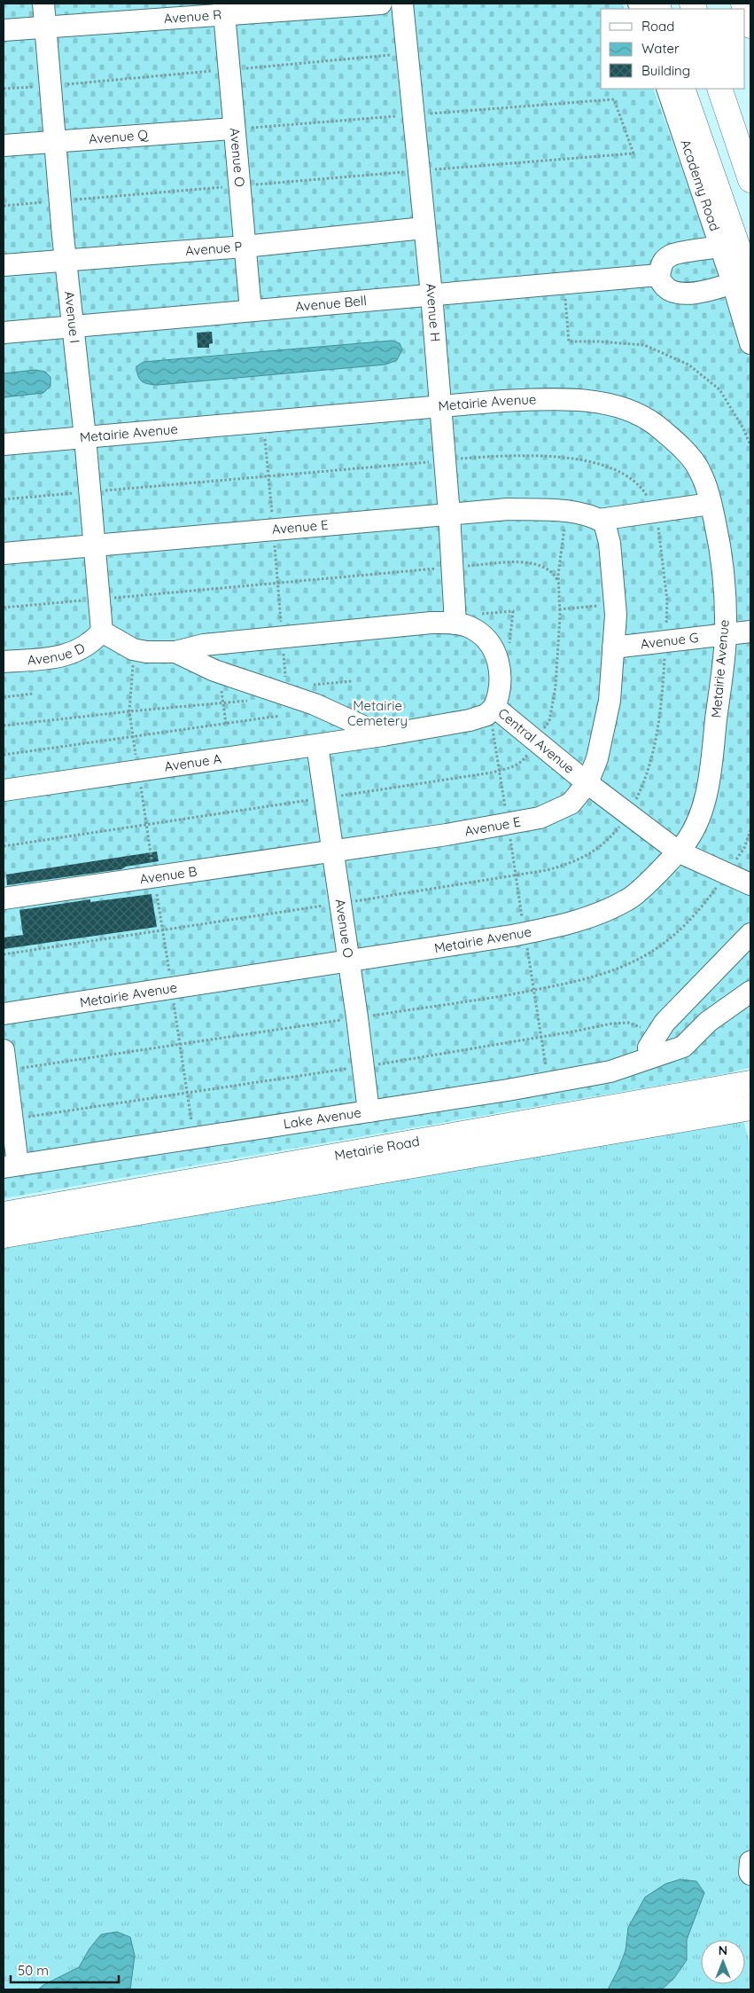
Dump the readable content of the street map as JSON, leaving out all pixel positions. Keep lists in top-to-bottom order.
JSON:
{
  "streets": {
    "main road": ["Metairie Road"],
    "street": [
      "Avenue R",
      "Avenue Q",
      "Avenue O",
      "Academy Road",
      "Avenue P",
      "Avenue Bell",
      "Avenue H",
      "Avenue I",
      "Metairie Avenue",
      "Avenue E",
      "Avenue G",
      "Avenue D",
      "Central Avenue",
      "Avenue A",
      "Avenue B",
      "Lake Avenue"
    ]
  },
  "crossings": [
    ["Avenue R", "Avenue O"],
    ["Avenue R", "Avenue I"],
    ["Avenue Q", "Avenue O"],
    ["Avenue Q", "Avenue I"],
    ["Avenue O", "Avenue P"],
    ["Avenue O", "Avenue Bell"],
    ["Avenue O", "Metairie Avenue"],
    ["Avenue O", "Avenue E"],
    ["Avenue O", "Avenue A"],
    ["Avenue O", "Avenue B"],
    ["Avenue O", "Lake Avenue"],
    ["Avenue P", "Avenue H"],
    ["Avenue P", "Avenue I"],
    ["Avenue Bell", "Avenue H"],
    ["Avenue Bell", "Avenue I"],
    ["Avenue H", "Metairie Avenue"],
    ["Avenue H", "Avenue E"],
    ["Avenue I", "Metairie Avenue"],
    ["Avenue I", "Avenue E"],
    ["Avenue I", "Avenue D"],
    ["Metairie Avenue", "Avenue E"],
    ["Metairie Avenue", "Avenue G"],
    ["Metairie Avenue", "Central Avenue"],
    ["Avenue E", "Avenue G"],
    ["Avenue E", "Central Avenue"],
    ["Avenue E", "Avenue B"],
    ["Central Avenue", "Avenue A"]
  ],
  "parks": ["Metairie Cemetery"],
  "legend": ["Road", "Water", "Building"],
  "scale_bar": "50 m",
  "north": "top"
}
